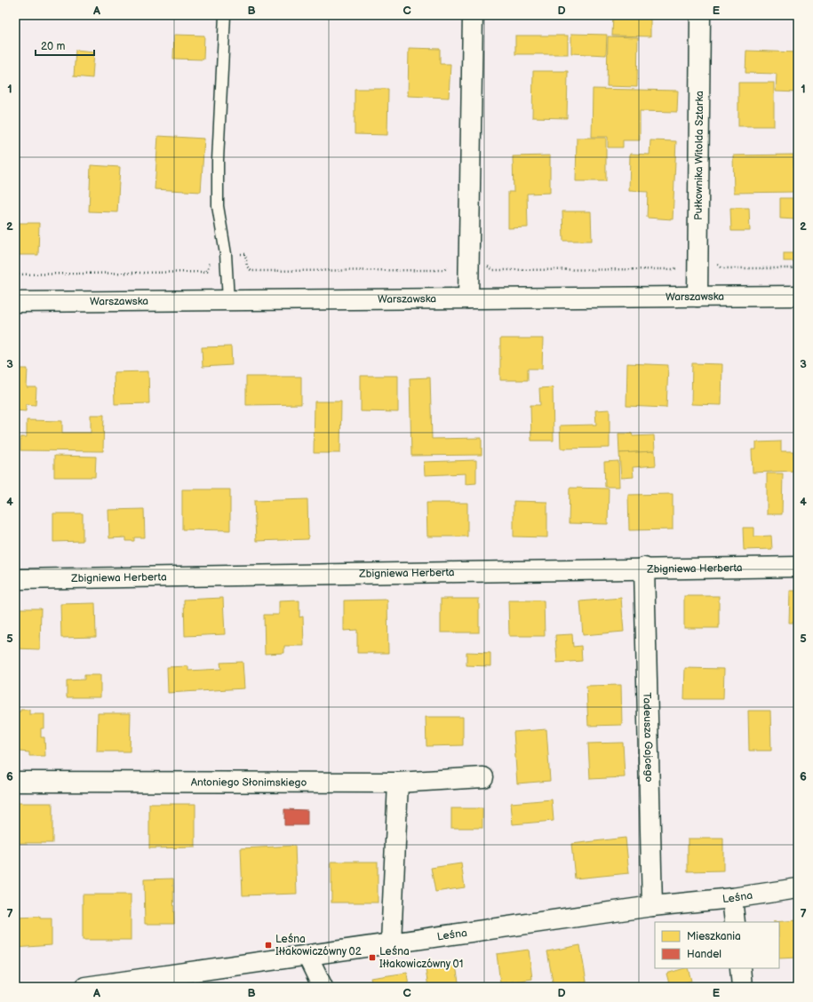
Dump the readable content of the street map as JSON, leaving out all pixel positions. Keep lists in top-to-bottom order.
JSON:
{
  "streets": {
    "street": [
      "Pułkownika Witolda Sztarka",
      "Warszawska",
      "Zbigniewa Herberta",
      "Tadeusza Gajcego",
      "Antoniego Słonimskiego",
      "Leśna"
    ]
  },
  "crossings": [
    ["Pułkownika Witolda Sztarka", "Warszawska"],
    ["Zbigniewa Herberta", "Tadeusza Gajcego"],
    ["Tadeusza Gajcego", "Leśna"]
  ],
  "places": {
    "transit": ["Leśna Iłłakowiczówny 02", "Leśna Iłłakowiczówny 01"]
  },
  "legend": ["Mieszkania", "Handel"],
  "scale_bar": "20 m",
  "grid": {
    "columns": [
      "A",
      "B",
      "C",
      "D",
      "E"
    ],
    "rows": [
      "1",
      "2",
      "3",
      "4",
      "5",
      "6",
      "7"
    ]
  }
}
